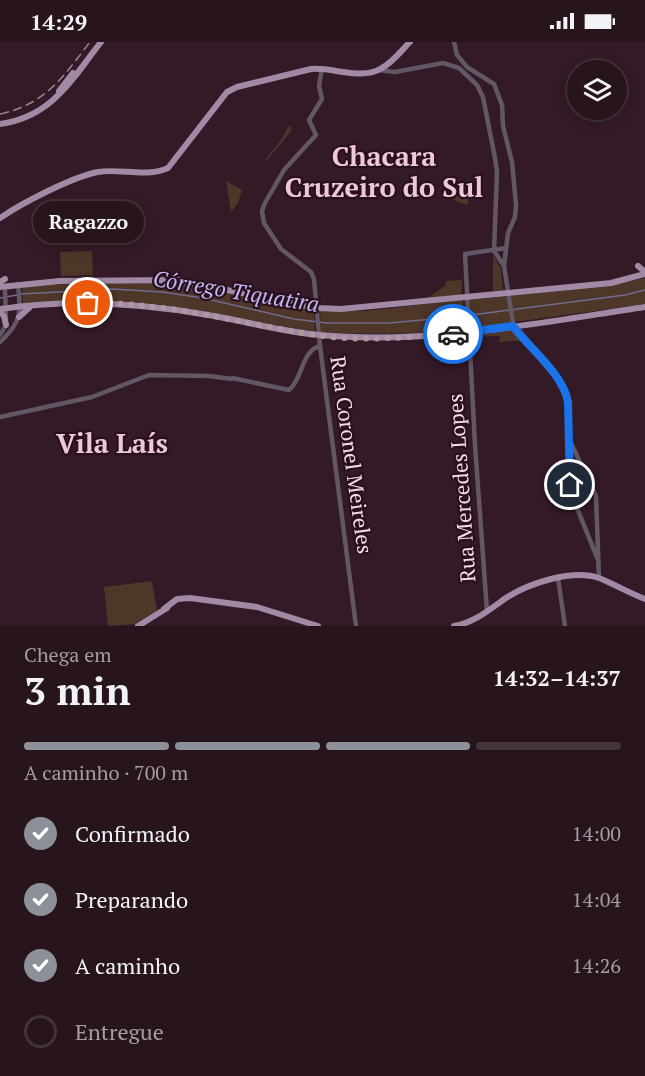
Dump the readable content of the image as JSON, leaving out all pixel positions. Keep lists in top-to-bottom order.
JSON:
{
  "streets": {
    "street": ["Rua Coronel Meireles", "Rua Mercedes Lopes"]
  },
  "districts": ["Chacara Cruzeiro do Sul", "Vila Laís"],
  "water": ["Córrego Tiquatira"],
  "places": ["Ragazzo"],
  "page": {
    "status": "14:29",
    "bubble": "Ragazzo",
    "heading": ["3 min", "Chega em", "14:32–14:37"],
    "bar": "A caminho · 700 m",
    "list": [
      ["Confirmado", "14:00"],
      ["Preparando", "14:04"],
      ["A caminho", "14:26"],
      "Entregue"
    ]
  }
}
